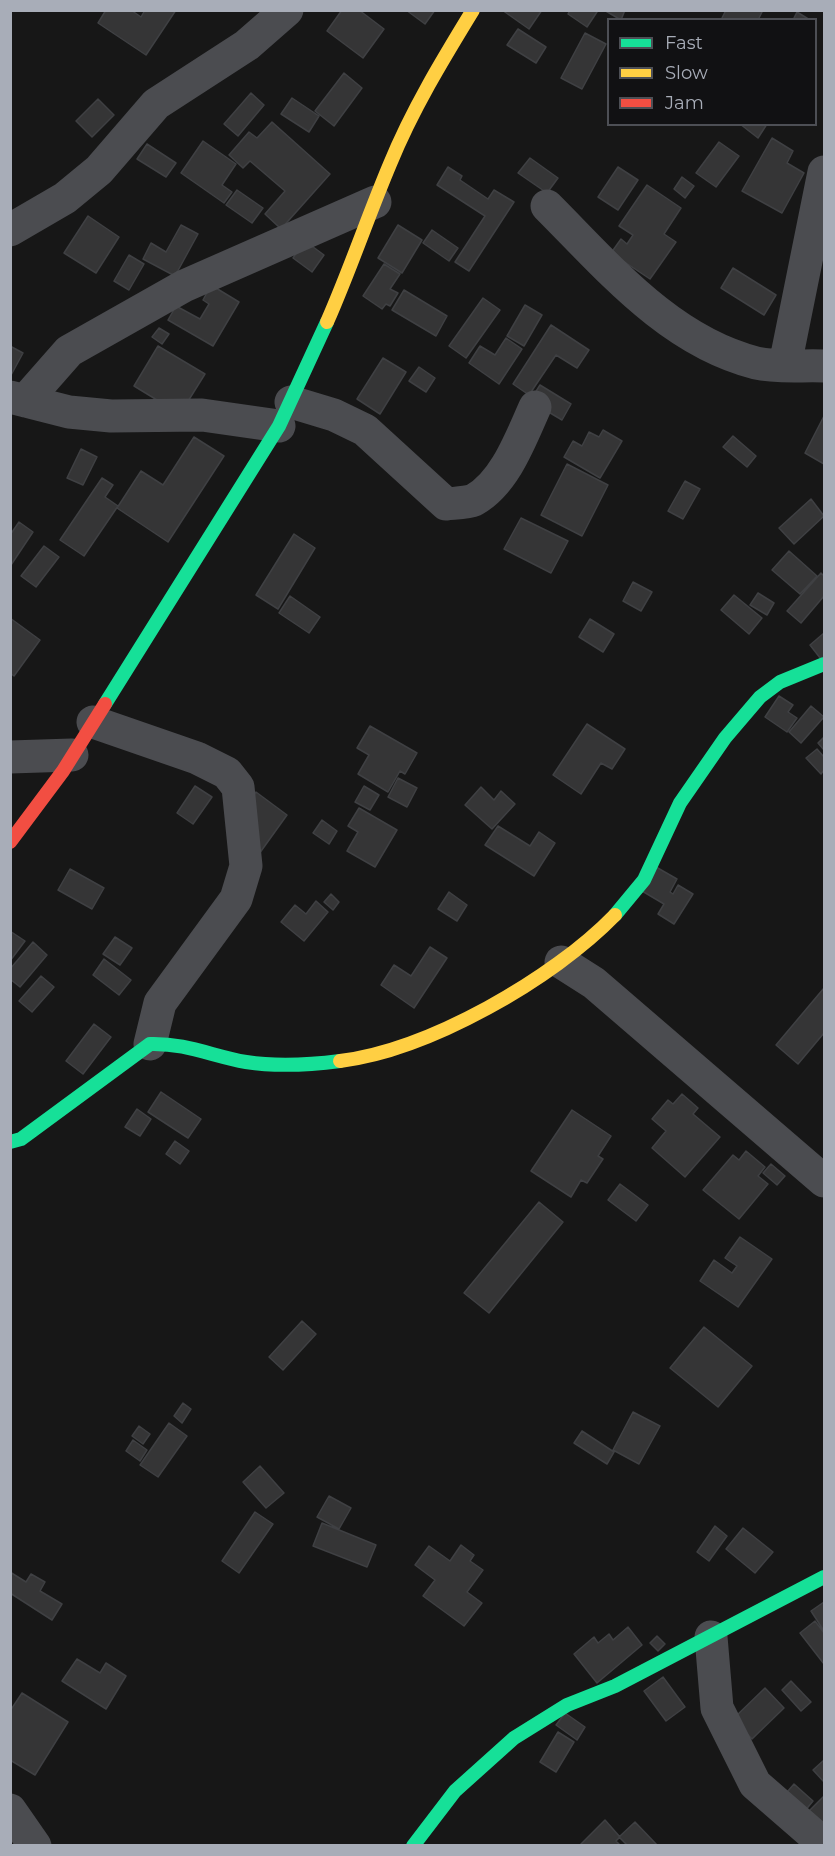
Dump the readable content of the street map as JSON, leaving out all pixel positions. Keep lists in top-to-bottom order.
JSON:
{
  "legend": ["Fast", "Slow", "Jam"]
}
